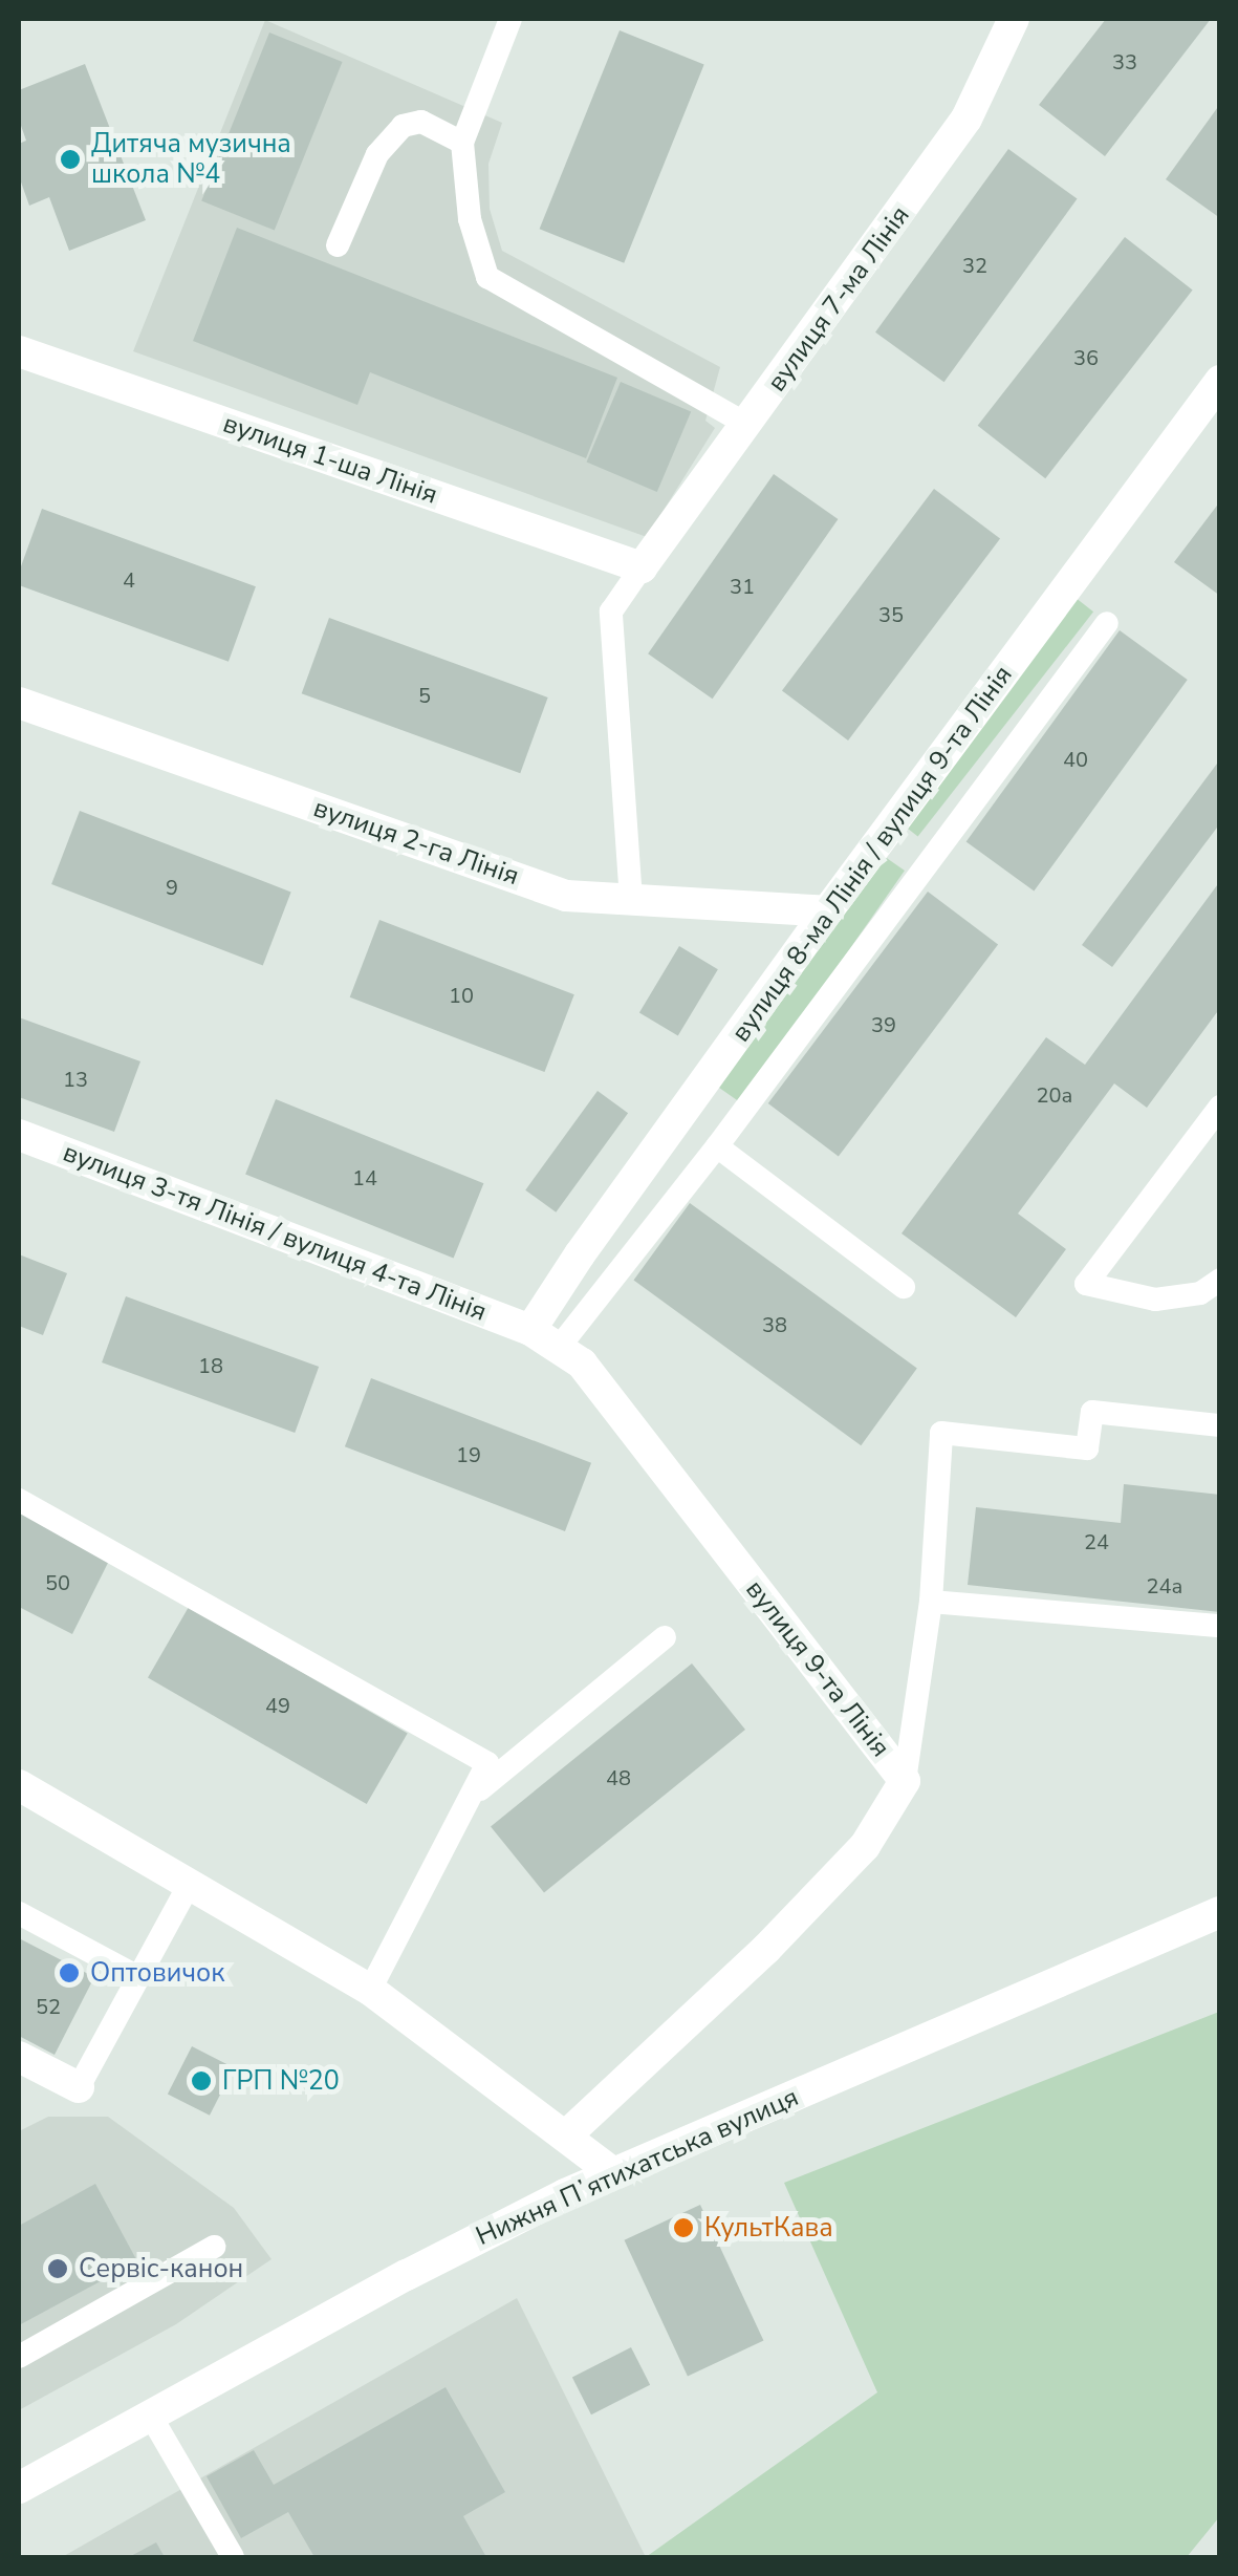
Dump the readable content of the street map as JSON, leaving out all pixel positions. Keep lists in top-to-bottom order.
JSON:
{
  "streets": {
    "street": [
      "вулиця 7-ма Лінія",
      "вулиця 1-ша Лінія",
      "вулиця 2-га Лінія",
      "вулиця 8-ма Лінія / вулиця 9-та Лінія",
      "вулиця 3-тя Лінія / вулиця 4-та Лінія",
      "вулиця 9-та Лінія",
      "Нижня Пʼятихатська вулиця"
    ]
  },
  "crossings": [
    ["вулиця 7-ма Лінія", "вулиця 1-ша Лінія"],
    ["вулиця 2-га Лінія", "вулиця 8-ма Лінія / вулиця 9-та Лінія"],
    ["вулиця 8-ма Лінія / вулиця 9-та Лінія", "вулиця 3-тя Лінія / вулиця 4-та Лінія"],
    ["вулиця 8-ма Лінія / вулиця 9-та Лінія", "вулиця 9-та Лінія"],
    ["вулиця 3-тя Лінія / вулиця 4-та Лінія", "вулиця 9-та Лінія"]
  ],
  "places": [
    "Дитяча музична школа №4",
    "Оптовичок",
    "ГРП №20",
    "КультКава",
    "Сервіс-канон"
  ],
  "house_numbers": [
    "33",
    "32",
    "36",
    "4",
    "31",
    "35",
    "5",
    "40",
    "9",
    "10",
    "39",
    "13",
    "20а",
    "14",
    "38",
    "18",
    "19",
    "24",
    "50",
    "24а",
    "49",
    "48",
    "52"
  ]
}
